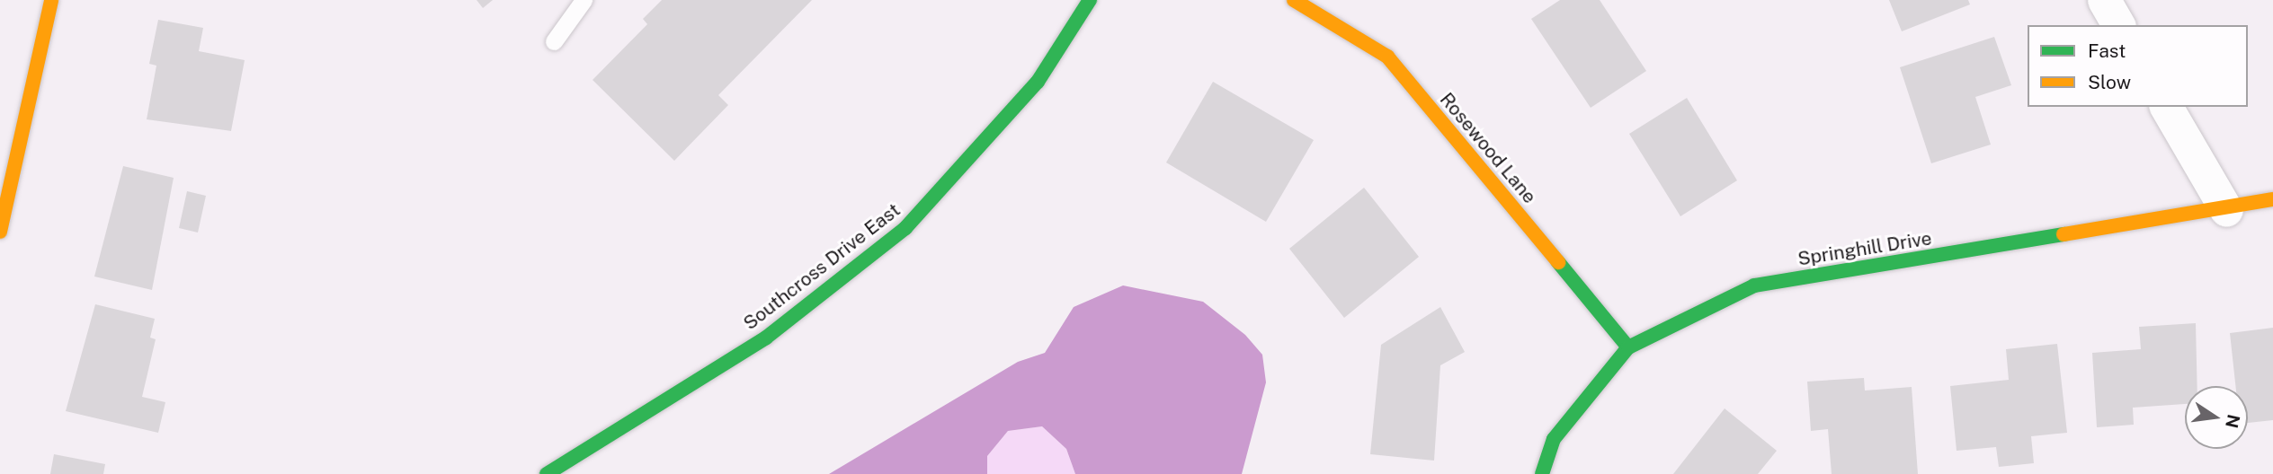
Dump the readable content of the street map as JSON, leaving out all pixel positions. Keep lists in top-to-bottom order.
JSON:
{
  "streets": {
    "street": ["Rosewood Lane", "Springhill Drive", "Southcross Drive East"]
  },
  "crossings": [
    ["Rosewood Lane", "Springhill Drive"]
  ],
  "legend": ["Fast", "Slow"],
  "north": "right"
}
